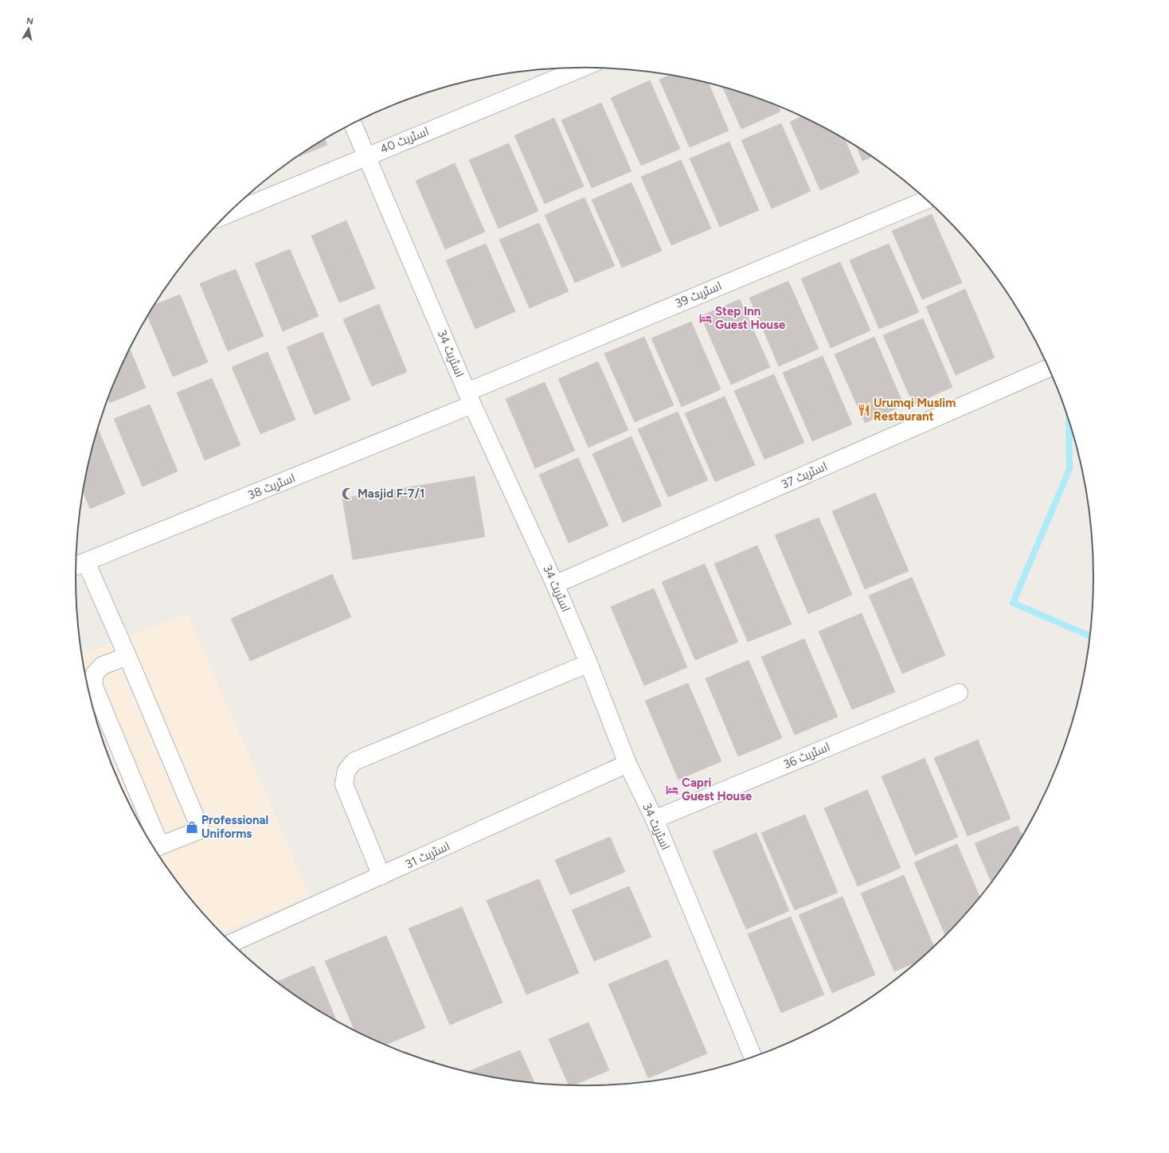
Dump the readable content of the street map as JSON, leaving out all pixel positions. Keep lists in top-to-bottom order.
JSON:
{
  "streets": {
    "street": [
      "اسٹریٹ 40",
      "اسٹریٹ 39",
      "اسٹریٹ 34",
      "اسٹریٹ 37",
      "اسٹریٹ 38",
      "اسٹریٹ 36",
      "اسٹریٹ 31"
    ]
  },
  "crossings": [
    ["اسٹریٹ 40", "اسٹریٹ 34"],
    ["اسٹریٹ 39", "اسٹریٹ 34"],
    ["اسٹریٹ 39", "اسٹریٹ 38"],
    ["اسٹریٹ 34", "اسٹریٹ 37"],
    ["اسٹریٹ 34", "اسٹریٹ 38"],
    ["اسٹریٹ 34", "اسٹریٹ 36"],
    ["اسٹریٹ 34", "اسٹریٹ 31"]
  ],
  "places": {
    "hotel": ["Step Inn Guest House", "Capri Guest House"],
    "restaurant": ["Urumqi Muslim Restaurant"],
    "mosque": ["Masjid F-7/1"],
    "shop": ["Professional Uniforms"]
  },
  "north": "top"
}
